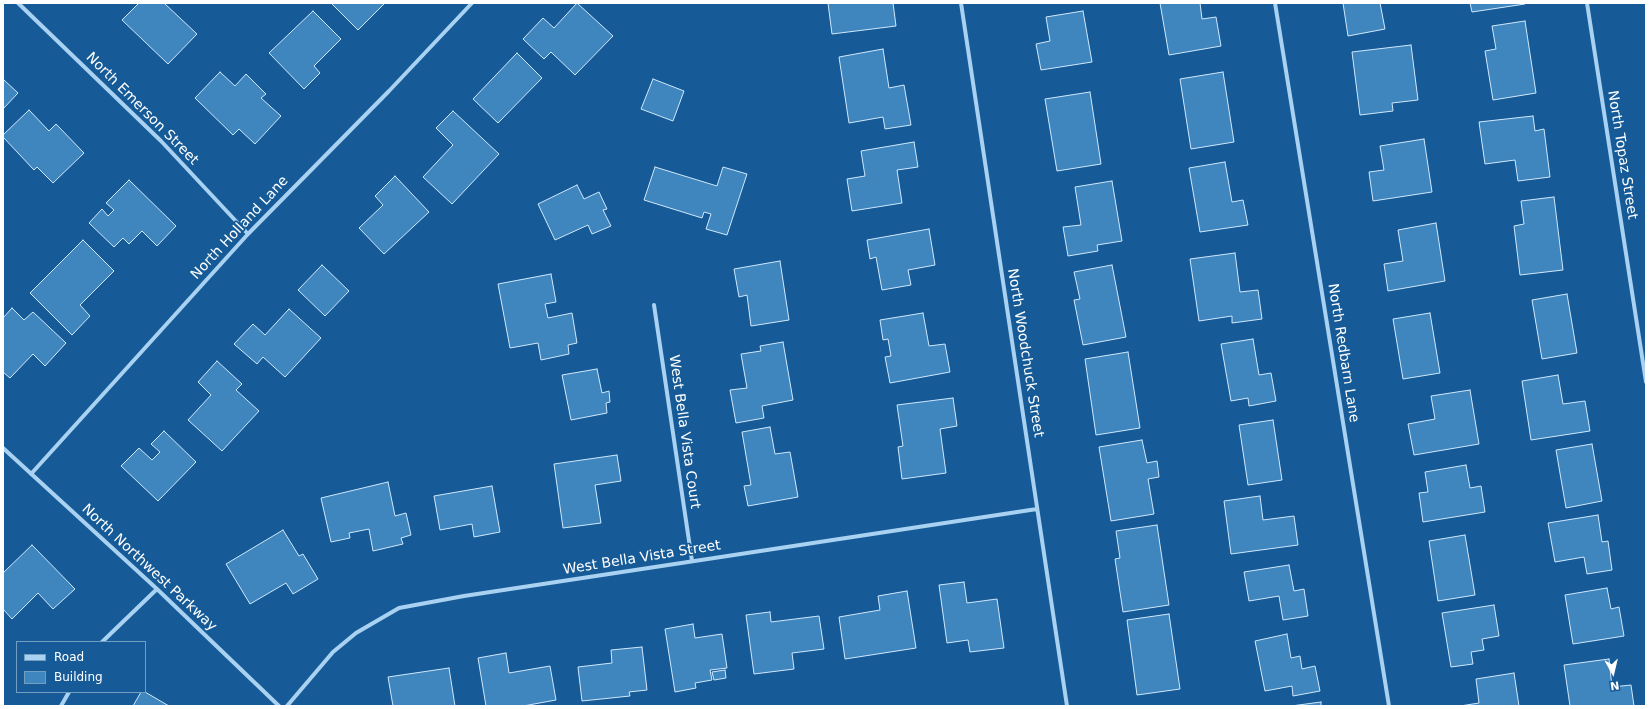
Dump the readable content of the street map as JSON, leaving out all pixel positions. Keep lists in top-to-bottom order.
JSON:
{
  "streets": {
    "street": [
      "North Emerson Street",
      "North Topaz Street",
      "North Holland Lane",
      "North Woodchuck Street",
      "North Redbarn Lane",
      "West Bella Vista Court",
      "West Bella Vista Street",
      "North Northwest Parkway"
    ]
  },
  "crossings": [
    ["North Emerson Street", "North Holland Lane"],
    ["North Holland Lane", "North Northwest Parkway"],
    ["North Woodchuck Street", "West Bella Vista Street"],
    ["West Bella Vista Court", "West Bella Vista Street"]
  ],
  "legend": ["Road", "Building"],
  "north": "bottom"
}
